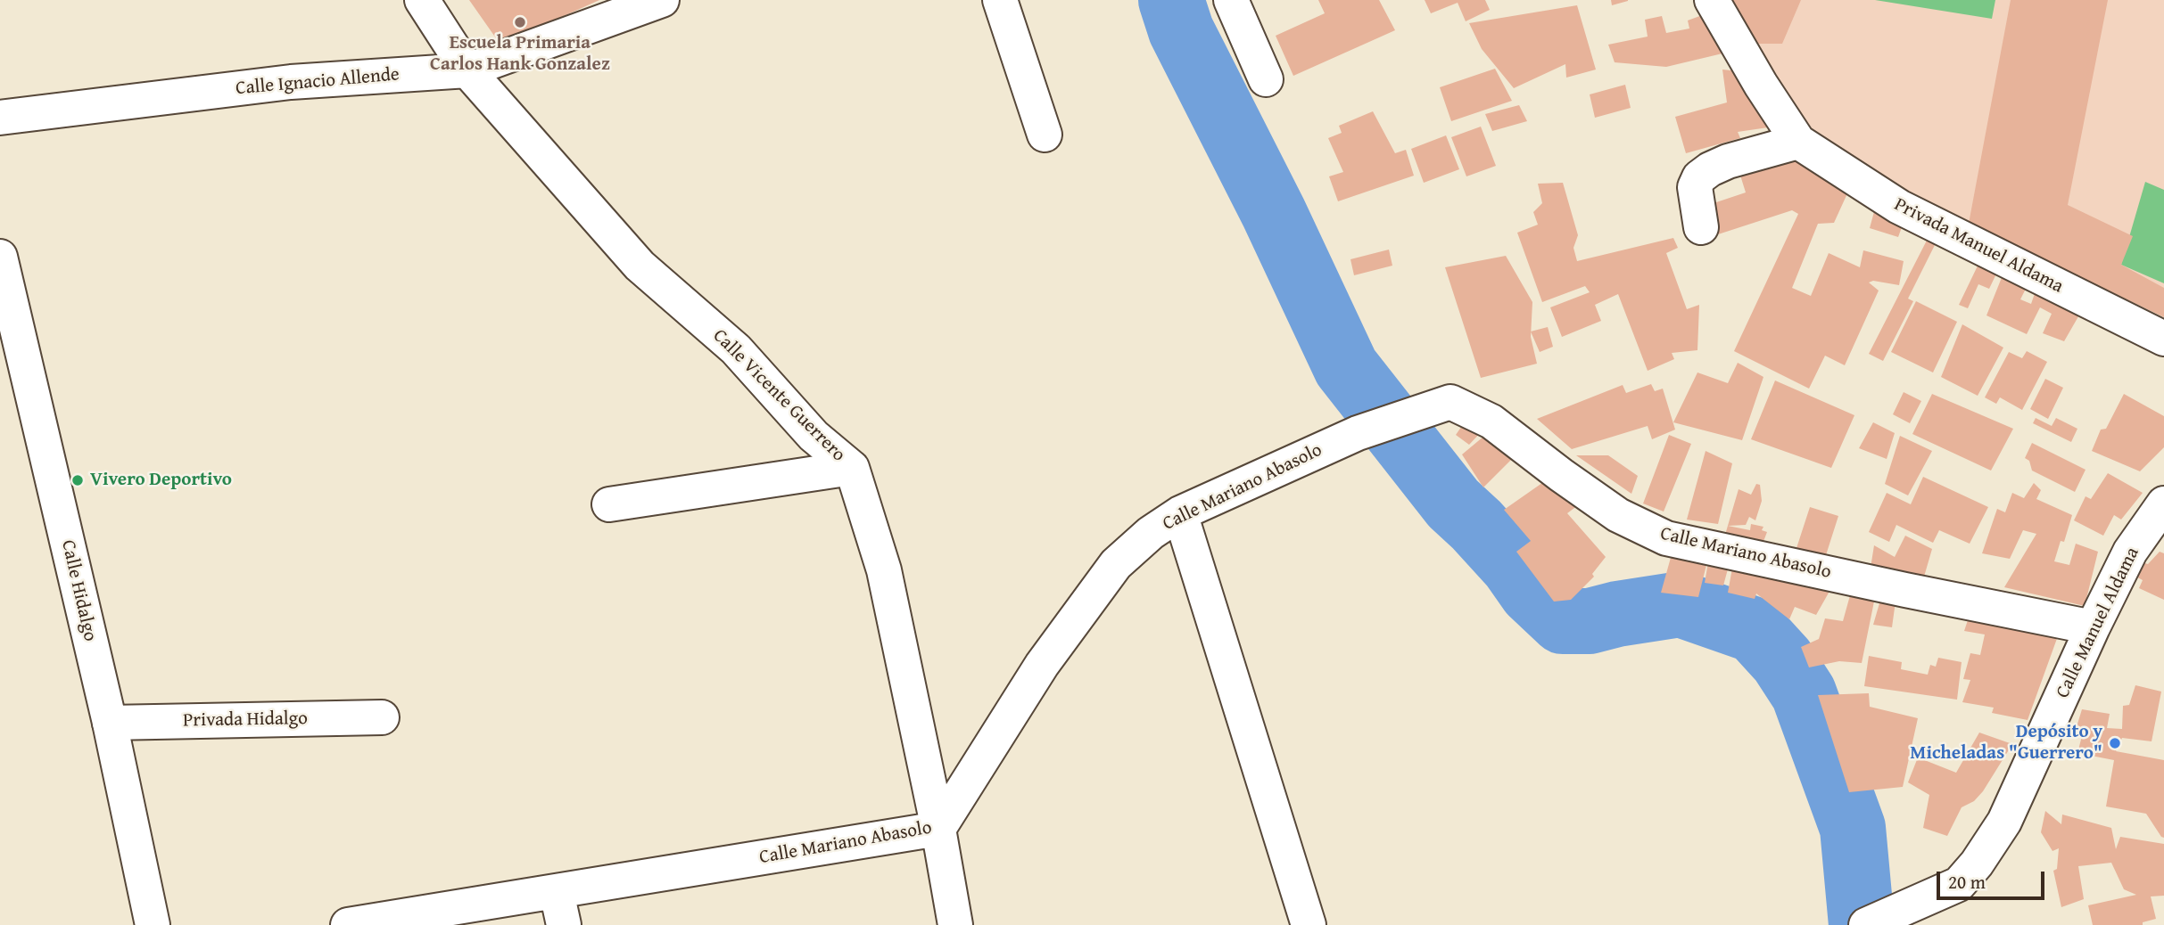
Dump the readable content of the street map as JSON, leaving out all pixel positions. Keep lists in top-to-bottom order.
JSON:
{
  "streets": {
    "street": [
      "Calle Ignacio Allende",
      "Privada Manuel Aldama",
      "Calle Vicente Guerrero",
      "Calle Mariano Abasolo",
      "Calle Hidalgo",
      "Calle Manuel Aldama",
      "Privada Hidalgo"
    ]
  },
  "crossings": [
    ["Calle Ignacio Allende", "Calle Vicente Guerrero"],
    ["Calle Vicente Guerrero", "Calle Mariano Abasolo"],
    ["Calle Mariano Abasolo", "Calle Manuel Aldama"],
    ["Calle Hidalgo", "Privada Hidalgo"]
  ],
  "places": ["Escuela Primaria Carlos Hank Gonzalez", "Vivero Deportivo", "Depósito y Micheladas \"Guerrero\""],
  "scale_bar": "20 m"
}
